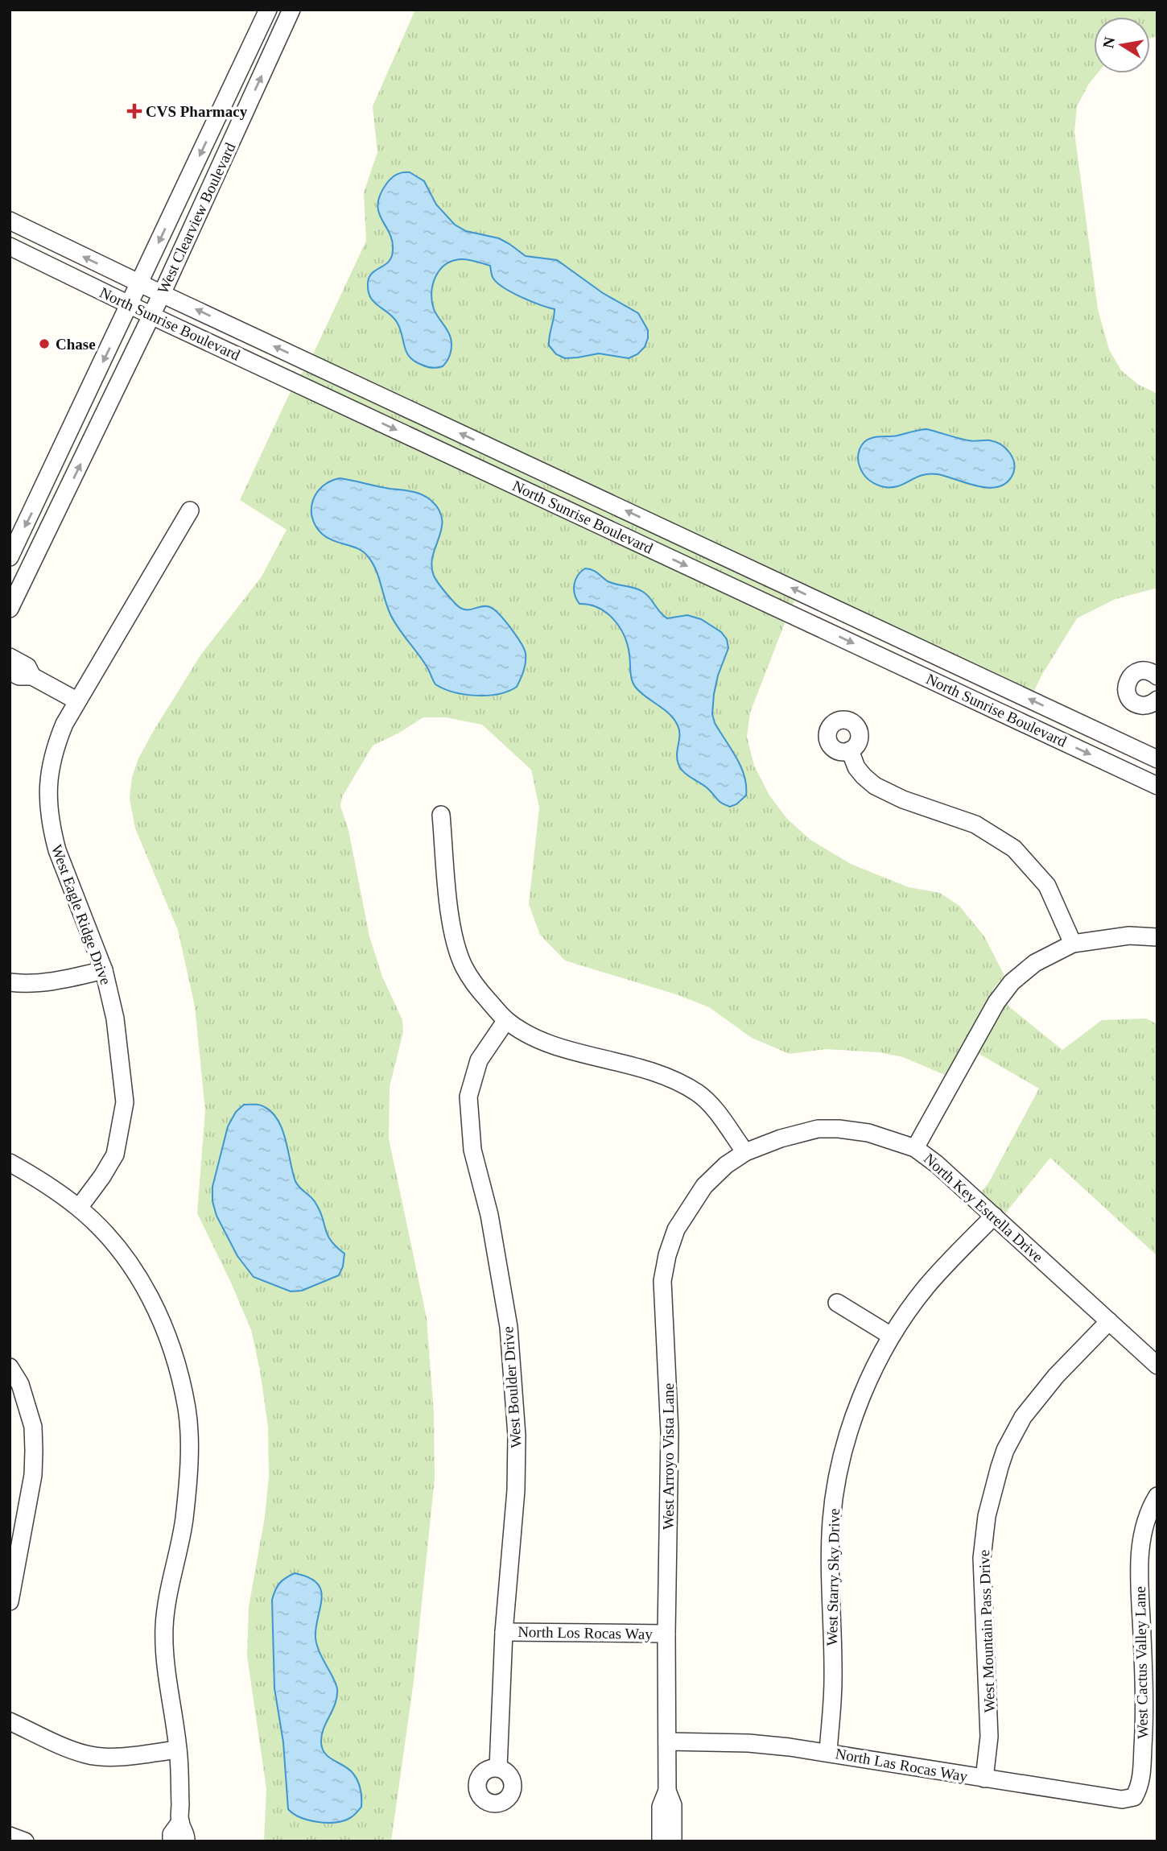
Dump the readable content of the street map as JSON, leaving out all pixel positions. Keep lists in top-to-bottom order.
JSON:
{
  "streets": {
    "street": [
      "West Clearview Boulevard",
      "North Sunrise Boulevard",
      "West Eagle Ridge Drive",
      "North Key Estrella Drive",
      "West Boulder Drive",
      "West Arroyo Vista Lane",
      "West Starry Sky Drive",
      "West Mountain Pass Drive",
      "North Los Rocas Way",
      "West Cactus Valley Lane",
      "North Las Rocas Way"
    ]
  },
  "crossings": [
    ["West Clearview Boulevard", "North Sunrise Boulevard"],
    ["North Key Estrella Drive", "West Arroyo Vista Lane"],
    ["North Key Estrella Drive", "West Starry Sky Drive"],
    ["North Key Estrella Drive", "West Mountain Pass Drive"],
    ["West Boulder Drive", "North Los Rocas Way"],
    ["West Arroyo Vista Lane", "North Los Rocas Way"],
    ["West Arroyo Vista Lane", "North Las Rocas Way"],
    ["West Starry Sky Drive", "North Las Rocas Way"],
    ["West Mountain Pass Drive", "North Las Rocas Way"],
    ["West Cactus Valley Lane", "North Las Rocas Way"]
  ],
  "places": {
    "health": ["CVS Pharmacy"],
    "other": ["Chase"]
  },
  "north": "left"
}
